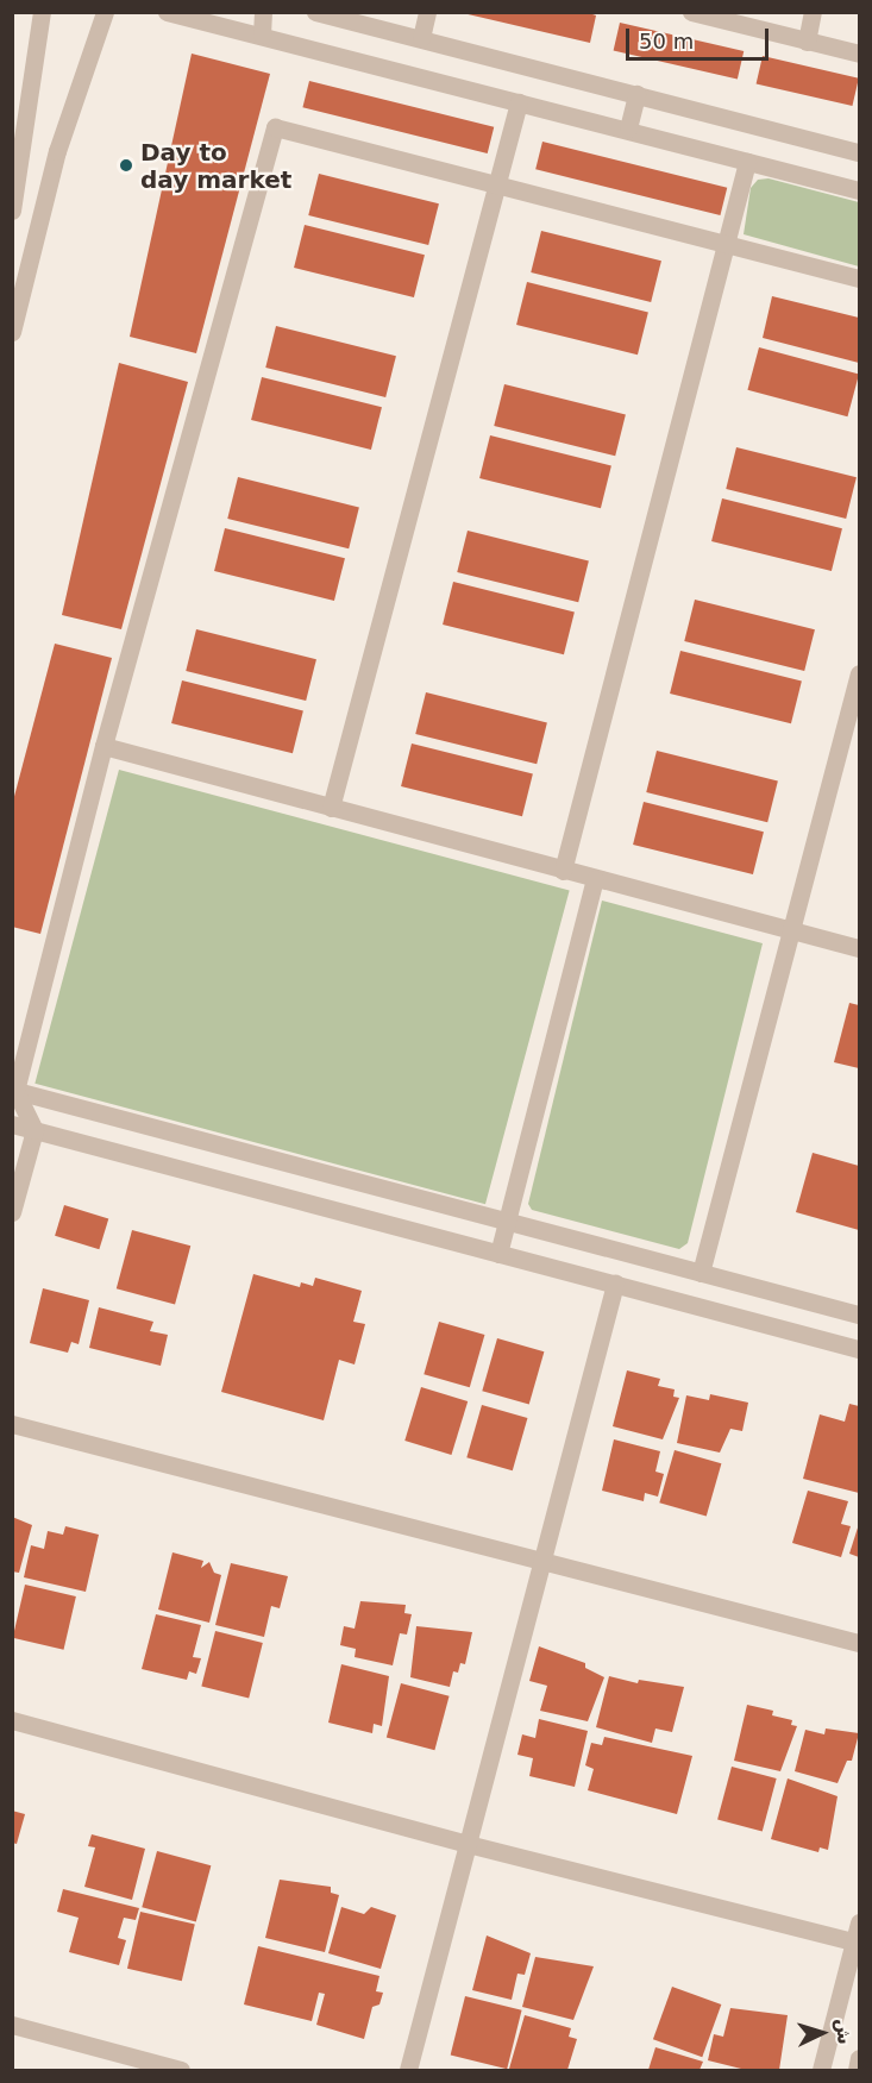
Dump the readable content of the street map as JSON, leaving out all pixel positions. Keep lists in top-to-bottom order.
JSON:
{
  "places": ["Day to day market"],
  "scale_bar": "50 m",
  "north": "right"
}
